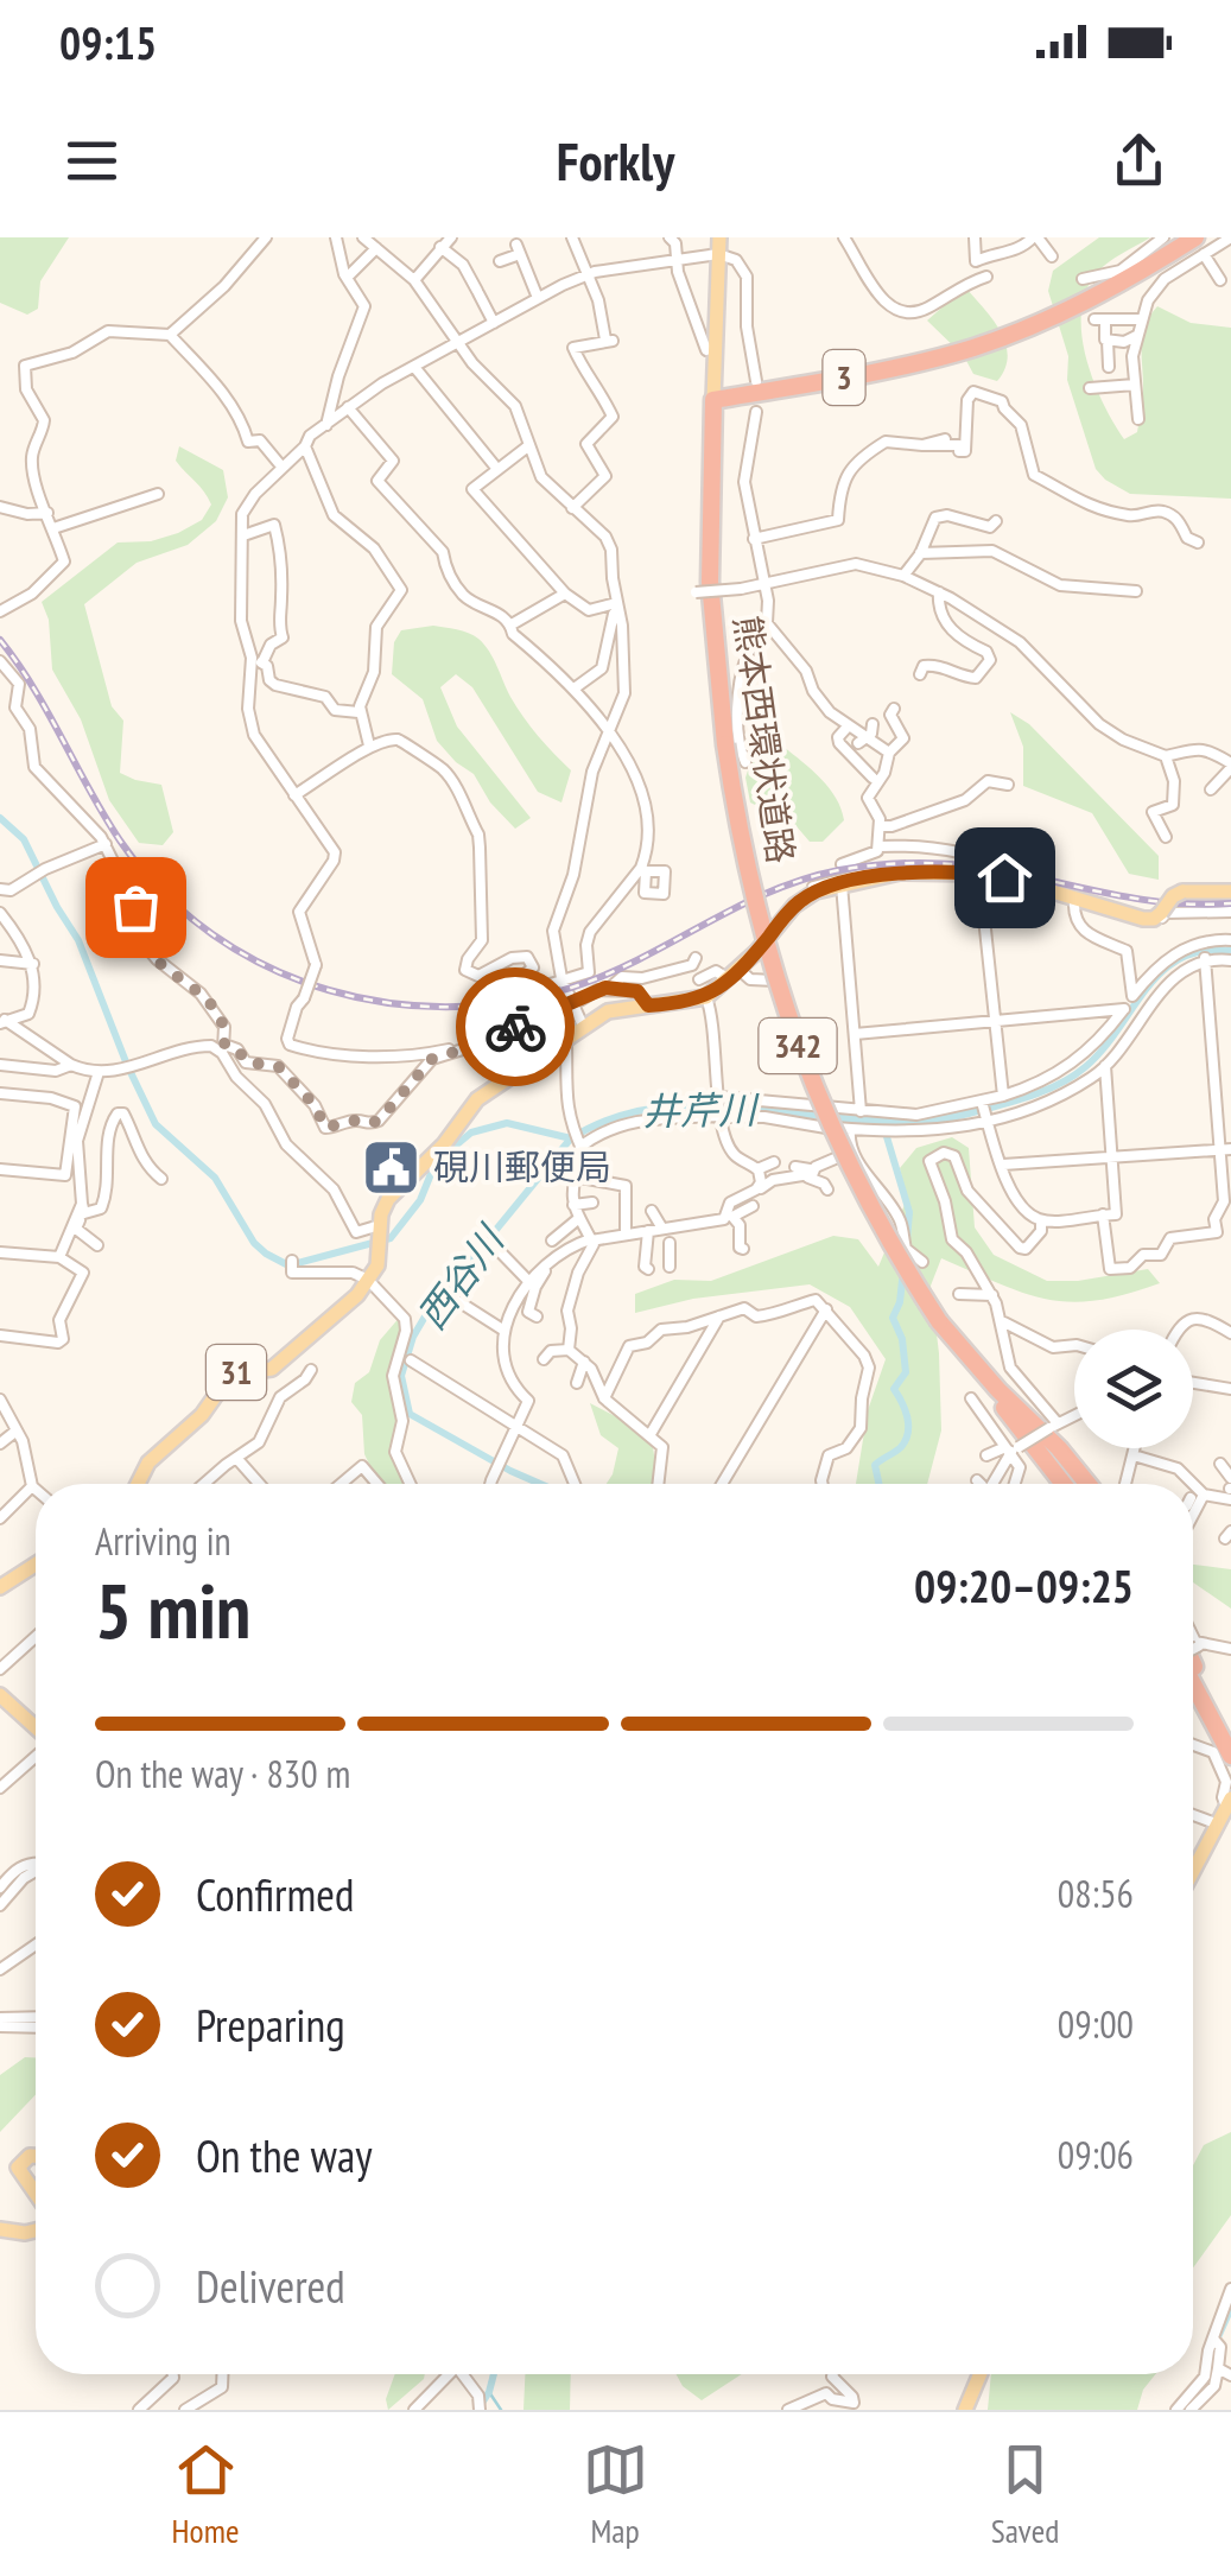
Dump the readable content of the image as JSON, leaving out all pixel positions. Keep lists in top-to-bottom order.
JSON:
{
  "streets": {
    "highway": ["3", "熊本西環状道路", "342"],
    "main road": ["31"]
  },
  "crossings": [
    ["3", "熊本西環状道路"],
    ["3", "342"],
    ["熊本西環状道路", "342"]
  ],
  "water": ["井芹川", "西谷川"],
  "places": {
    "public building": ["硯川郵便局"]
  },
  "page": {
    "status": "09:15",
    "header": "Forkly",
    "heading": ["5 min", "Arriving in", "09:20–09:25"],
    "bar": "On the way · 830 m",
    "list": [
      ["Confirmed", "08:56"],
      ["Preparing", "09:00"],
      ["On the way", "09:06"],
      "Delivered"
    ],
    "tabs": ["Home", "Map", "Saved"]
  }
}
